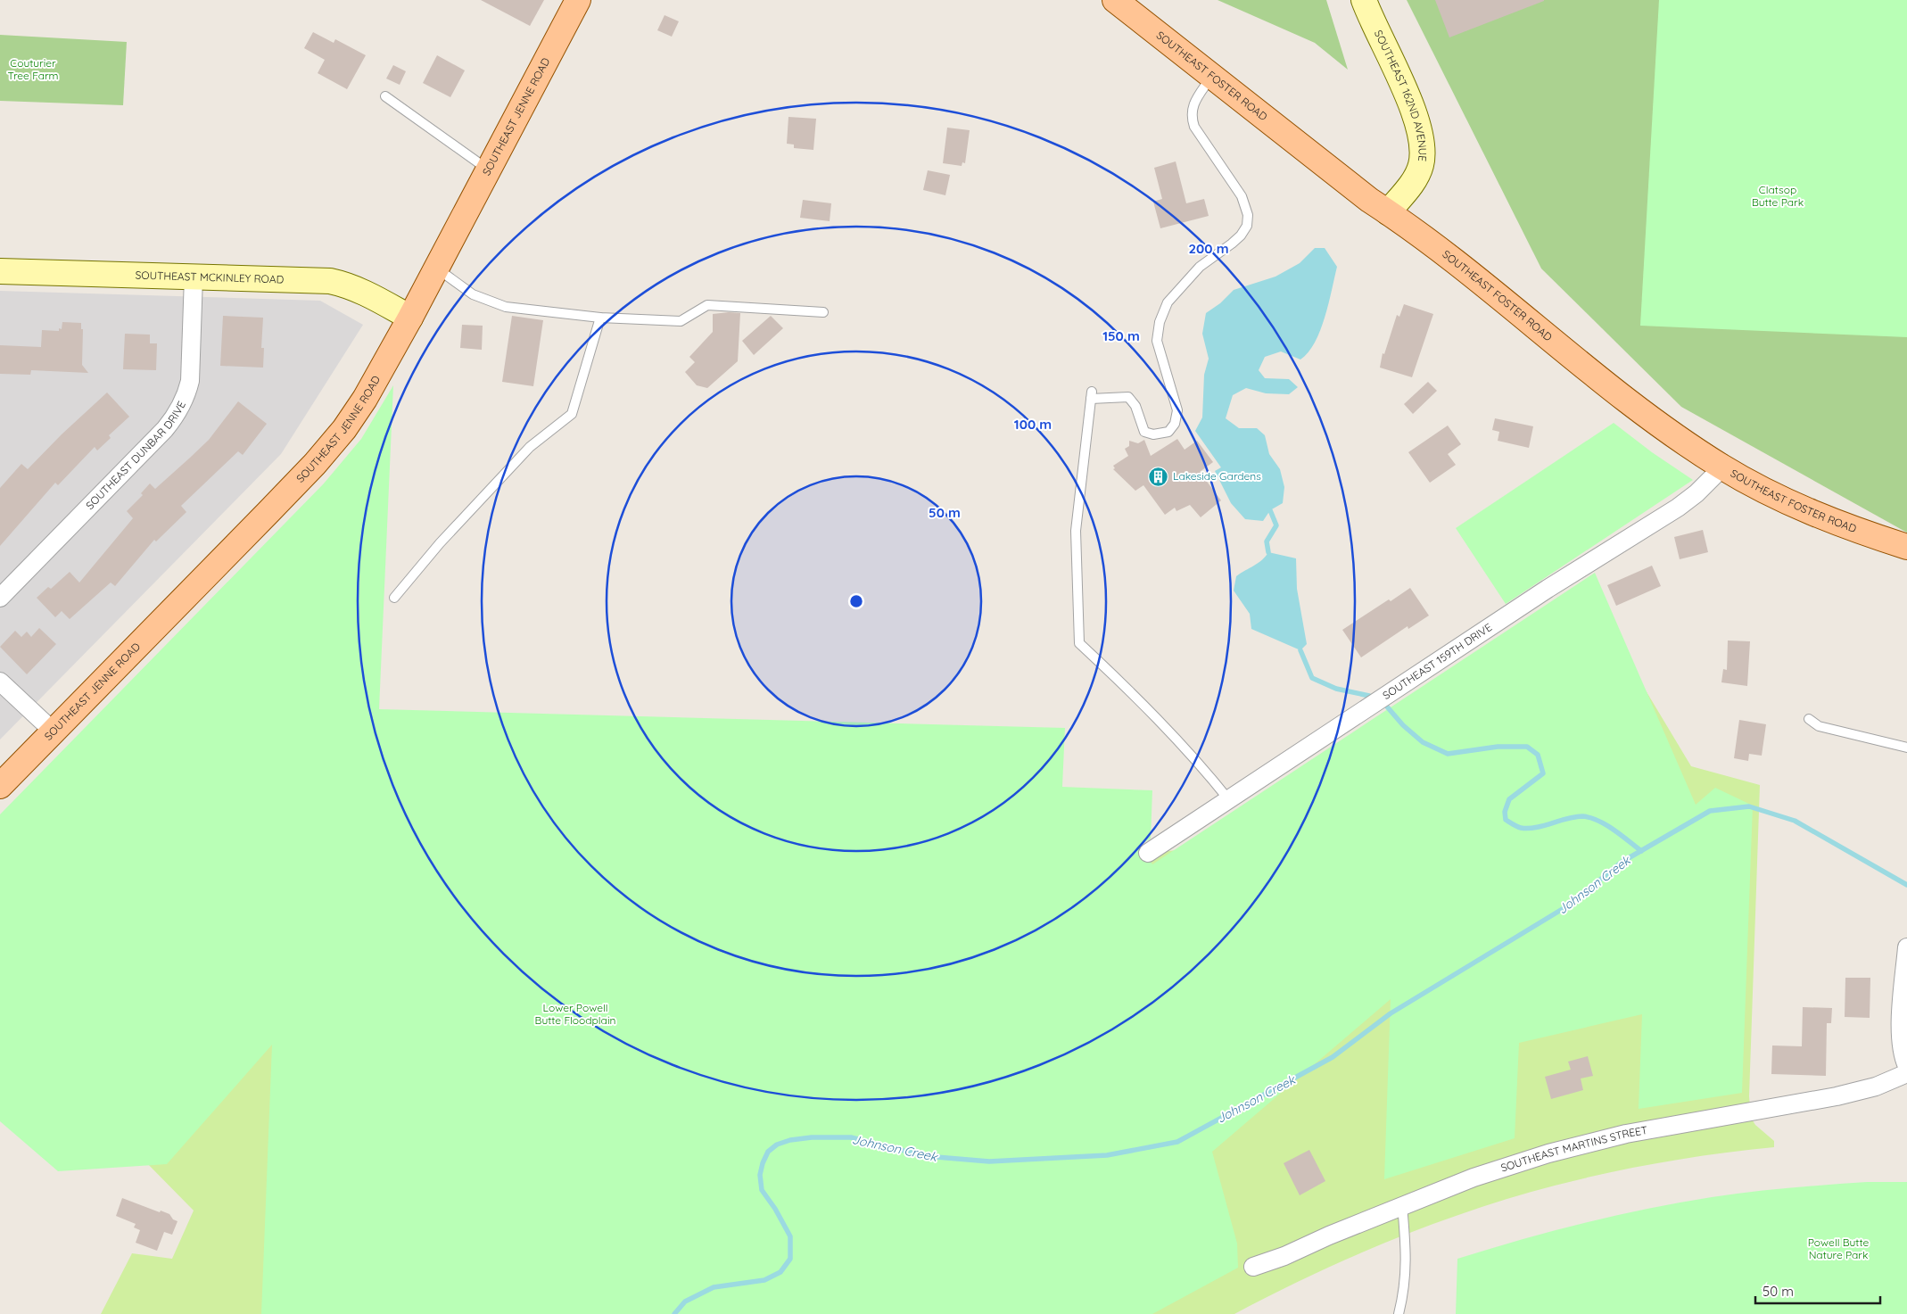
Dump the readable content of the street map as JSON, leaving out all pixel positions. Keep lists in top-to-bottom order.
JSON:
{
  "streets": {
    "main road": ["SOUTHEAST FOSTER ROAD", "SOUTHEAST JENNE ROAD"],
    "street": [
      "SOUTHEAST 162ND AVENUE",
      "SOUTHEAST MCKINLEY ROAD",
      "SOUTHEAST DUNBAR DRIVE",
      "SOUTHEAST 159TH DRIVE",
      "SOUTHEAST MARTINS STREET"
    ]
  },
  "crossings": [
    ["SOUTHEAST FOSTER ROAD", "SOUTHEAST 162ND AVENUE"],
    ["SOUTHEAST FOSTER ROAD", "SOUTHEAST 159TH DRIVE"],
    ["SOUTHEAST JENNE ROAD", "SOUTHEAST MCKINLEY ROAD"],
    ["SOUTHEAST MCKINLEY ROAD", "SOUTHEAST DUNBAR DRIVE"]
  ],
  "water": ["Johnson Creek"],
  "parks": [
    "Couturier Tree Farm",
    "Clatsop Butte Park",
    "Lower Powell Butte Floodplain",
    "Powell Butte Nature Park"
  ],
  "places": {
    "building": ["Lakeside Gardens"]
  },
  "scale_bar": "50 m",
  "rings": [
    "200 m",
    "150 m",
    "100 m",
    "50 m"
  ]
}
